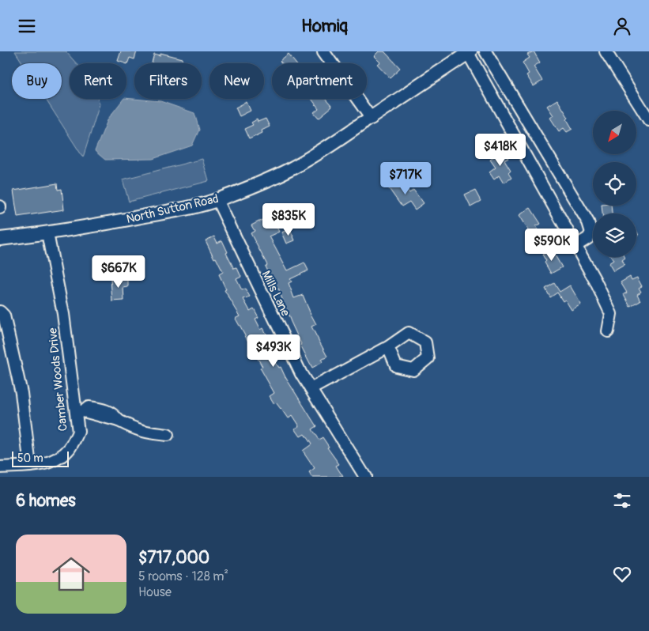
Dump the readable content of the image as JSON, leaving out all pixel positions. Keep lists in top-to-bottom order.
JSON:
{
  "streets": {
    "main road": ["North Sutton Road"],
    "street": ["Mills Lane", "Camber Woods Drive"]
  },
  "crossings": [
    ["North Sutton Road", "Mills Lane"],
    ["North Sutton Road", "Camber Woods Drive"]
  ],
  "scale_bar": "50 m",
  "north": "bottom left",
  "page": {
    "header": "Homiq",
    "chip": [
      "Buy",
      "Rent",
      "Filters",
      "New",
      "Apartment"
    ],
    "price": [
      "$418K",
      "$717K",
      "$835K",
      "$590K",
      "$667K",
      "$493K"
    ],
    "scale": "50 m",
    "heading": "6 homes",
    "list": [
      {
        "name": "$717,000",
        "note": "5 rooms · 128 m² · House"
      }
    ]
  }
}
